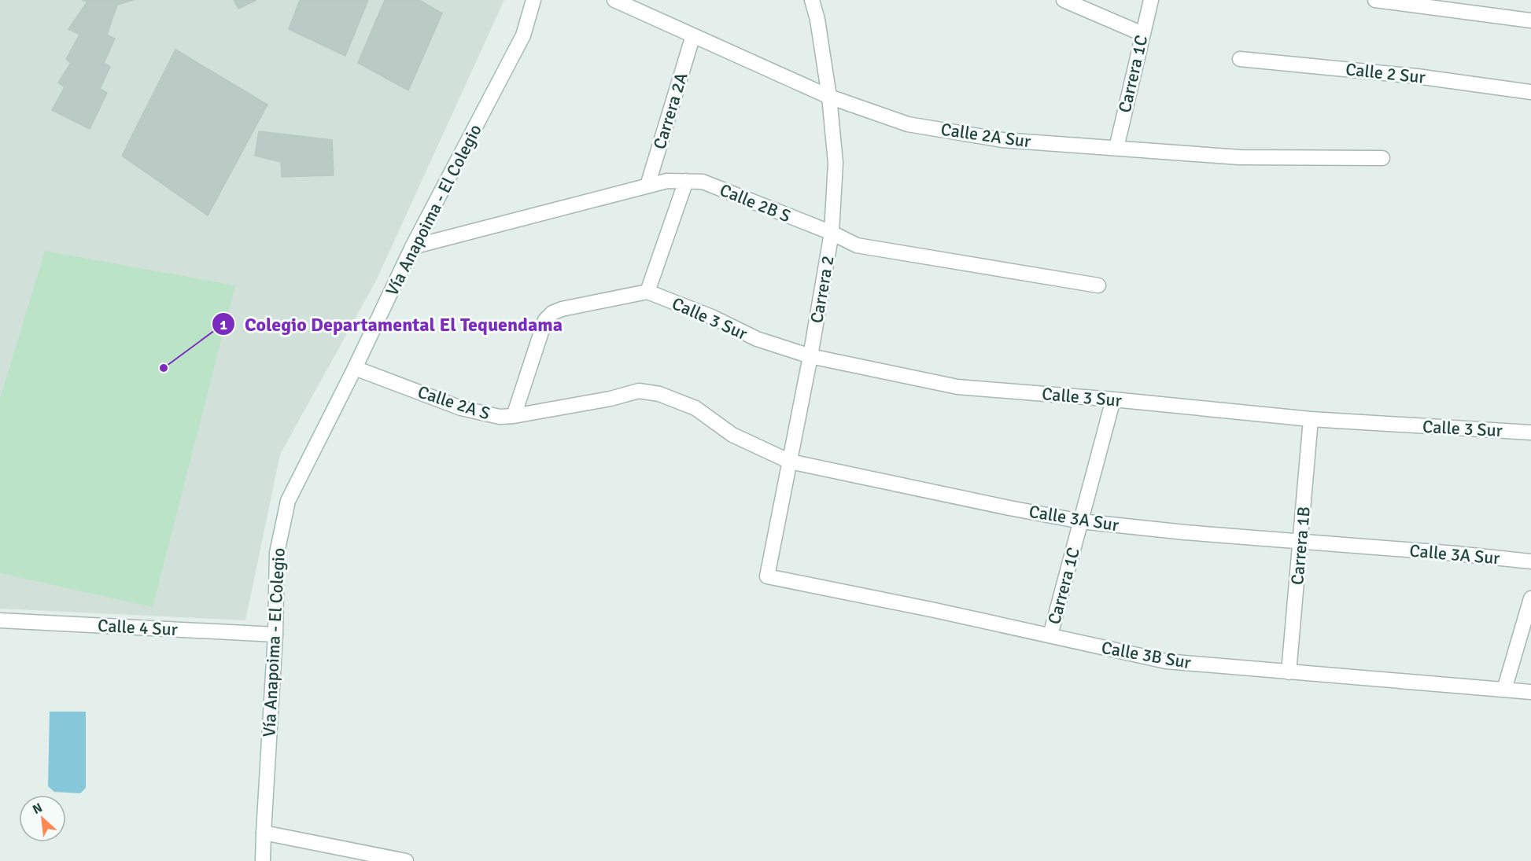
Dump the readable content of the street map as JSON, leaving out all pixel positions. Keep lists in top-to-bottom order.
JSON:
{
  "streets": {
    "street": [
      "Calle 2 Sur",
      "Carrera 1C",
      "Carrera 2A",
      "Calle 2A Sur",
      "Calle 2B S",
      "Vía Anapoima - El Colegio",
      "Carrera 2",
      "Calle 3 Sur",
      "Calle 2A S",
      "Calle 3A Sur",
      "Carrera 1B",
      "Calle 4 Sur",
      "Calle 3B Sur"
    ]
  },
  "crossings": [
    ["Carrera 1C", "Calle 2A Sur"],
    ["Carrera 1C", "Calle 3 Sur"],
    ["Carrera 1C", "Calle 3A Sur"],
    ["Carrera 1C", "Calle 3B Sur"],
    ["Carrera 2A", "Calle 2A Sur"],
    ["Carrera 2A", "Calle 2B S"],
    ["Calle 2A Sur", "Carrera 2"],
    ["Calle 2B S", "Vía Anapoima - El Colegio"],
    ["Calle 2B S", "Carrera 2"],
    ["Vía Anapoima - El Colegio", "Calle 2A S"],
    ["Vía Anapoima - El Colegio", "Calle 4 Sur"],
    ["Carrera 2", "Calle 3 Sur"],
    ["Carrera 2", "Calle 3A Sur"],
    ["Carrera 2", "Calle 3B Sur"],
    ["Calle 3 Sur", "Carrera 1B"],
    ["Calle 2A S", "Calle 3A Sur"],
    ["Calle 3A Sur", "Carrera 1B"],
    ["Carrera 1B", "Calle 3B Sur"]
  ],
  "places": ["Colegio Departamental El Tequendama"],
  "north": "top left"
}
